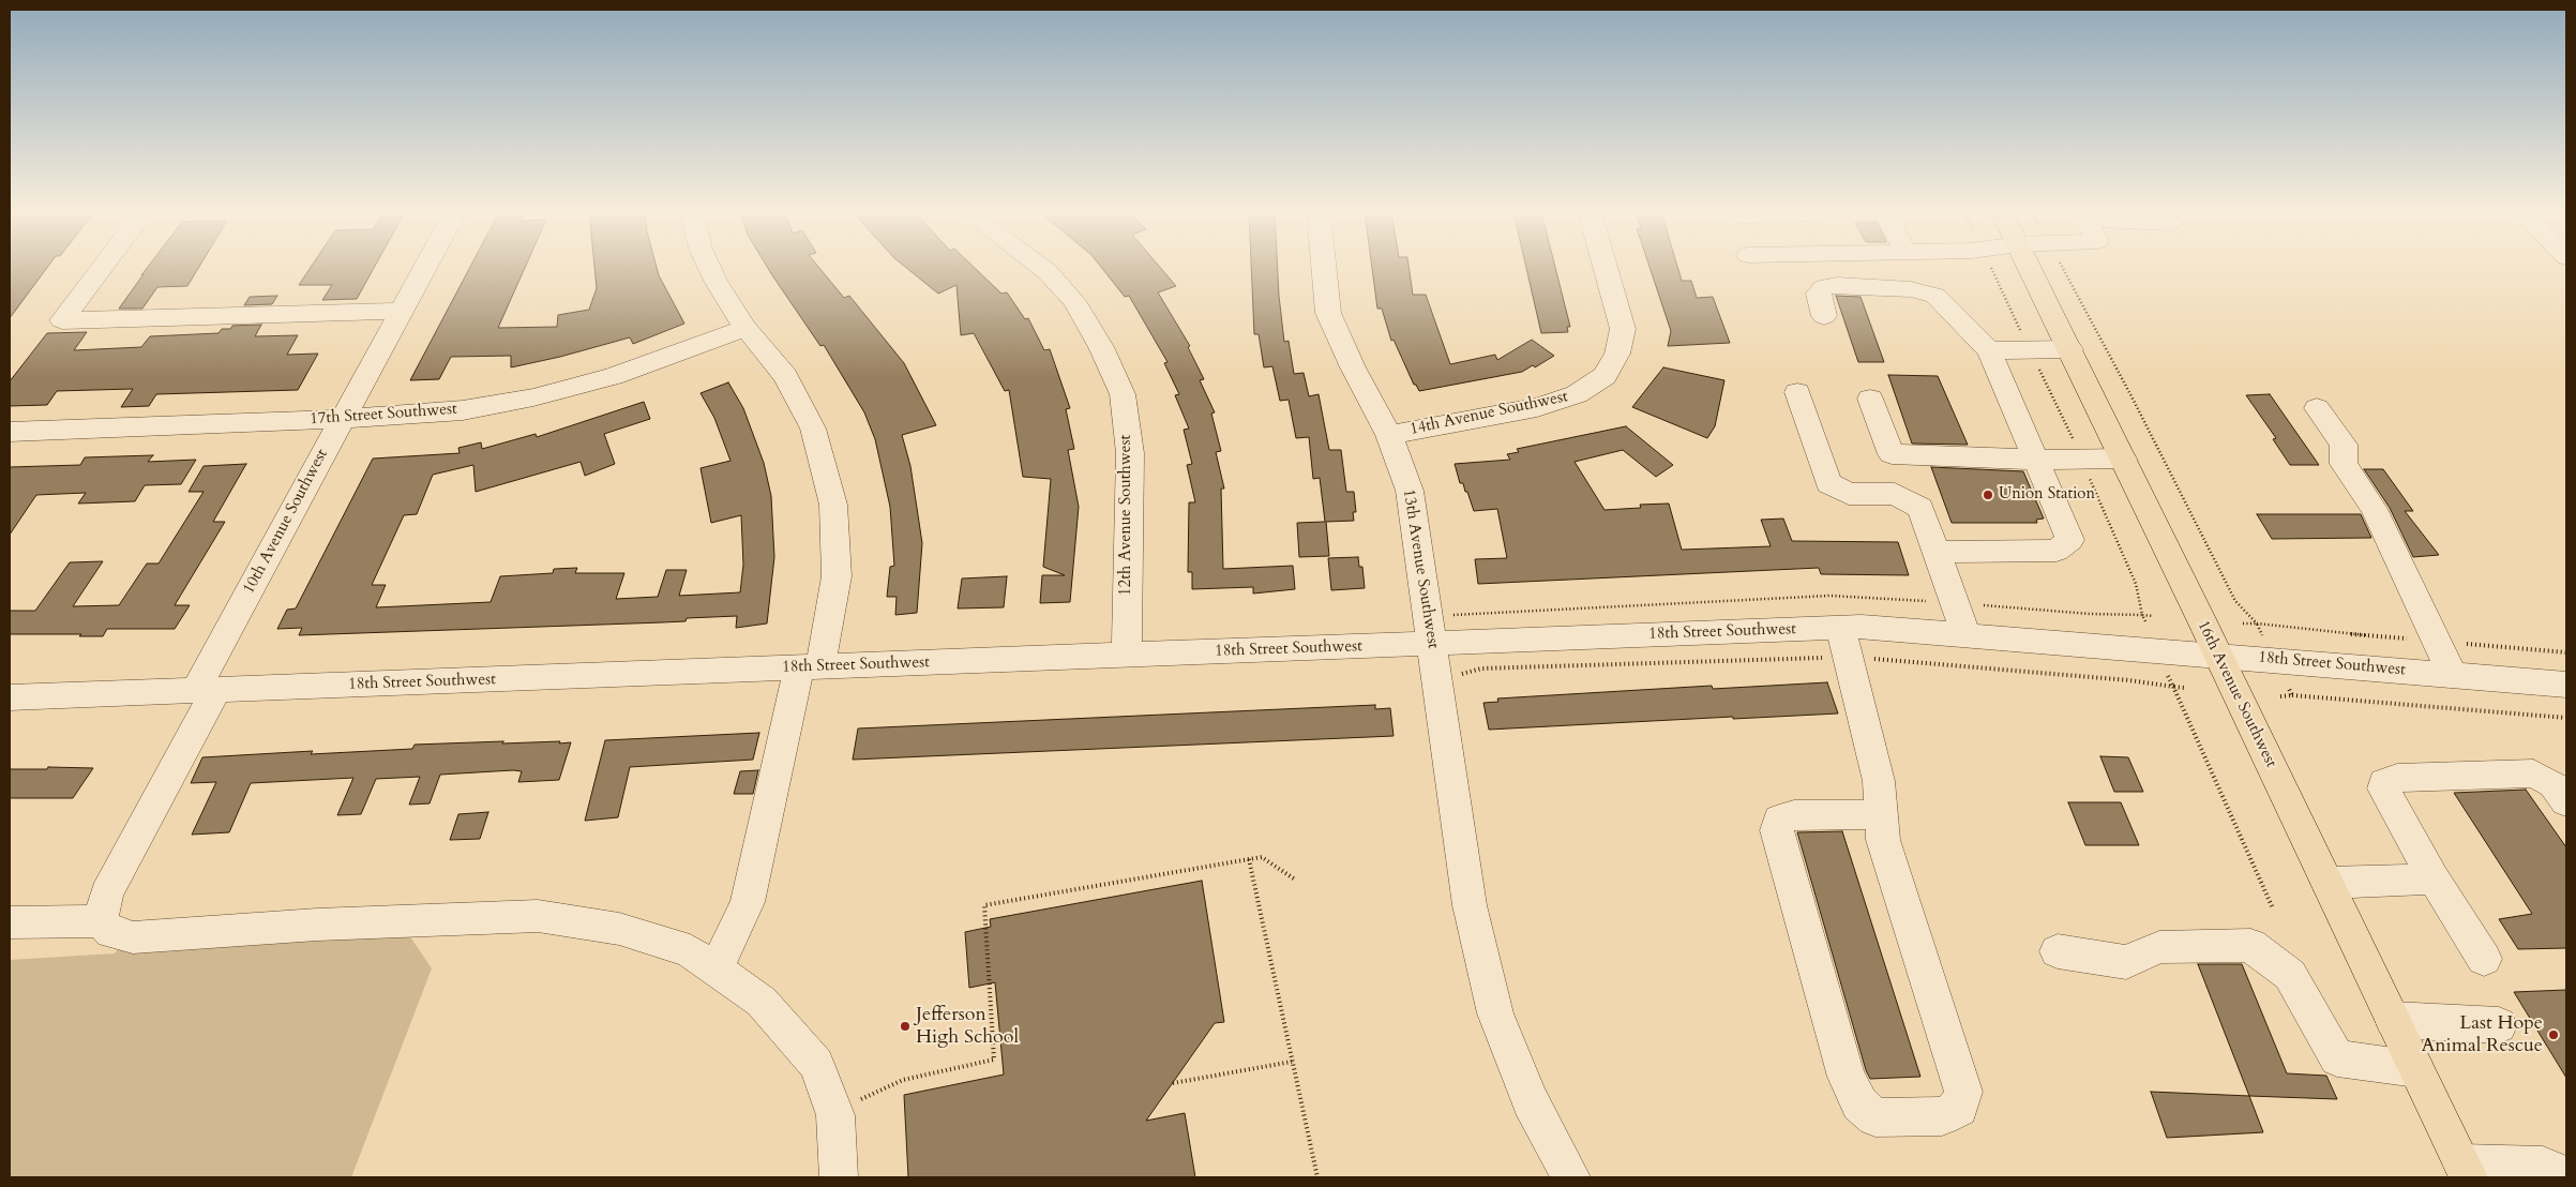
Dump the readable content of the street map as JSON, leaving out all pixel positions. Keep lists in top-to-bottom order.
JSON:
{
  "streets": {
    "main road": ["16th Avenue Southwest"],
    "street": [
      "14th Avenue Southwest",
      "17th Street Southwest",
      "12th Avenue Southwest",
      "10th Avenue Southwest",
      "13th Avenue Southwest",
      "18th Street Southwest"
    ]
  },
  "crossings": [
    ["14th Avenue Southwest", "13th Avenue Southwest"],
    ["17th Street Southwest", "10th Avenue Southwest"],
    ["12th Avenue Southwest", "18th Street Southwest"],
    ["10th Avenue Southwest", "18th Street Southwest"],
    ["13th Avenue Southwest", "18th Street Southwest"],
    ["18th Street Southwest", "16th Avenue Southwest"]
  ],
  "places": ["Union Station", "Jefferson High School", "Last Hope Animal Rescue"]
}
